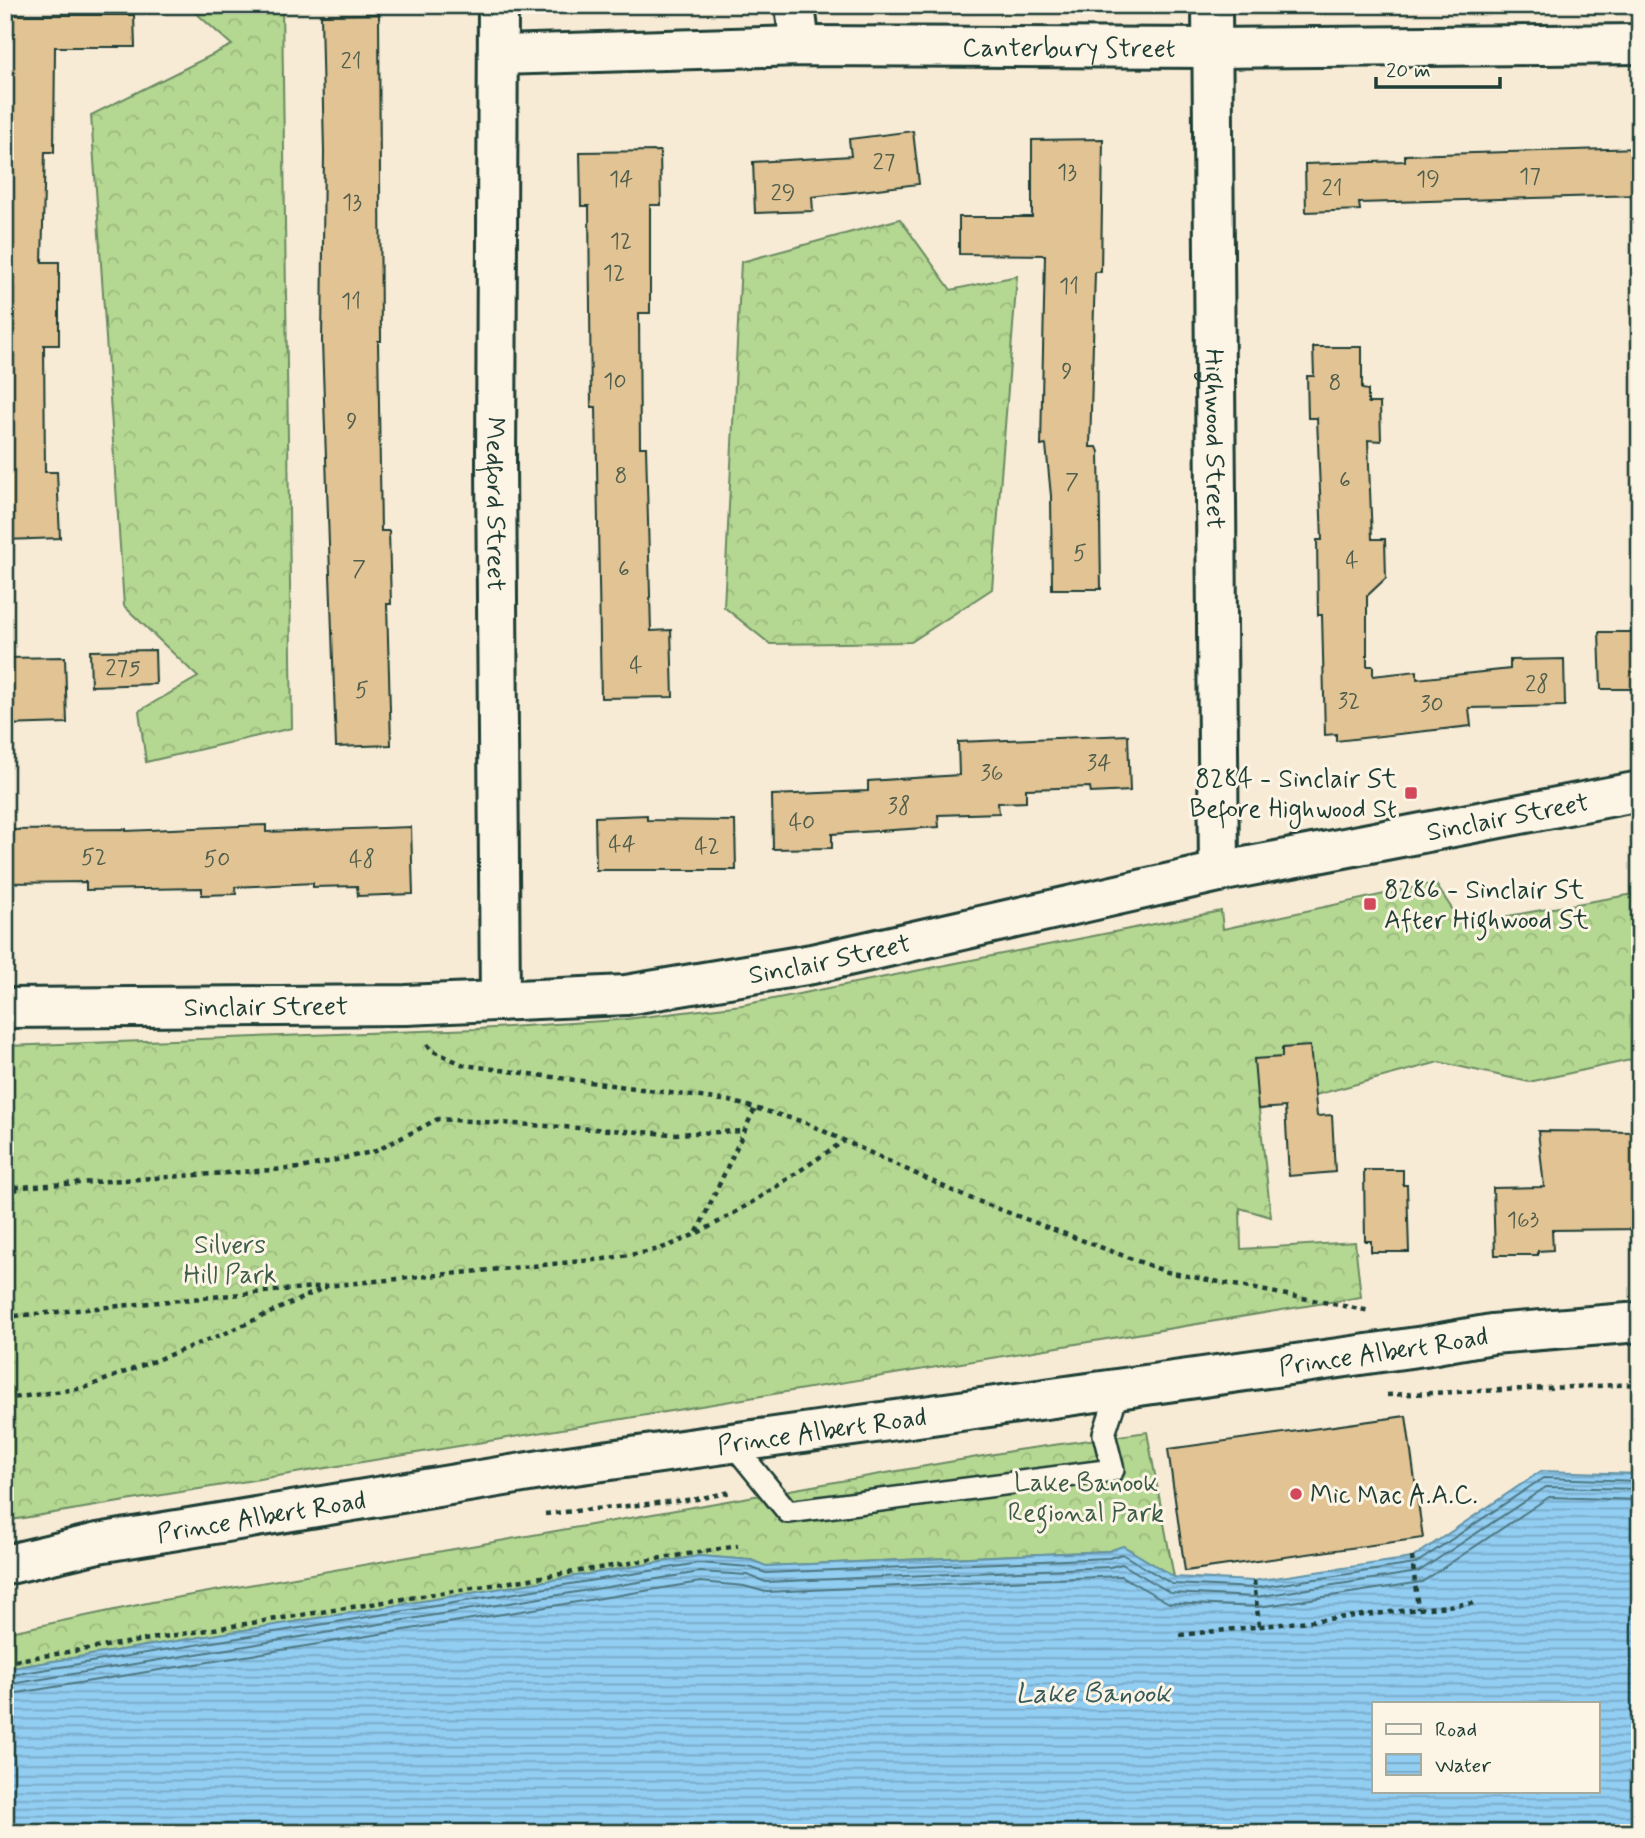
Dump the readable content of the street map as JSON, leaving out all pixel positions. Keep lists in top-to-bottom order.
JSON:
{
  "streets": {
    "street": [
      "Canterbury Street",
      "Highwood Street",
      "Medford Street",
      "Sinclair Street",
      "Prince Albert Road"
    ]
  },
  "crossings": [
    ["Canterbury Street", "Highwood Street"],
    ["Canterbury Street", "Medford Street"],
    ["Highwood Street", "Sinclair Street"],
    ["Medford Street", "Sinclair Street"]
  ],
  "water": ["Lake Banook"],
  "parks": ["Silvers Hill Park", "Lake Banook Regional Park"],
  "places": {
    "transit": ["8284 - Sinclair St Before Highwood St", "8286 - Sinclair St After Highwood St"],
    "other": ["Mic Mac A.A.C."]
  },
  "house_numbers": [
    "21",
    "27",
    "13",
    "17",
    "14",
    "19",
    "21",
    "29",
    "13",
    "12",
    "12",
    "11",
    "11",
    "9",
    "10",
    "8",
    "9",
    "8",
    "6",
    "7",
    "5",
    "4",
    "7",
    "6",
    "4",
    "275",
    "28",
    "5",
    "32",
    "30",
    "34",
    "36",
    "38",
    "40",
    "44",
    "42",
    "52",
    "50",
    "48",
    "163"
  ],
  "legend": ["Road", "Water"],
  "scale_bar": "20 m"
}
